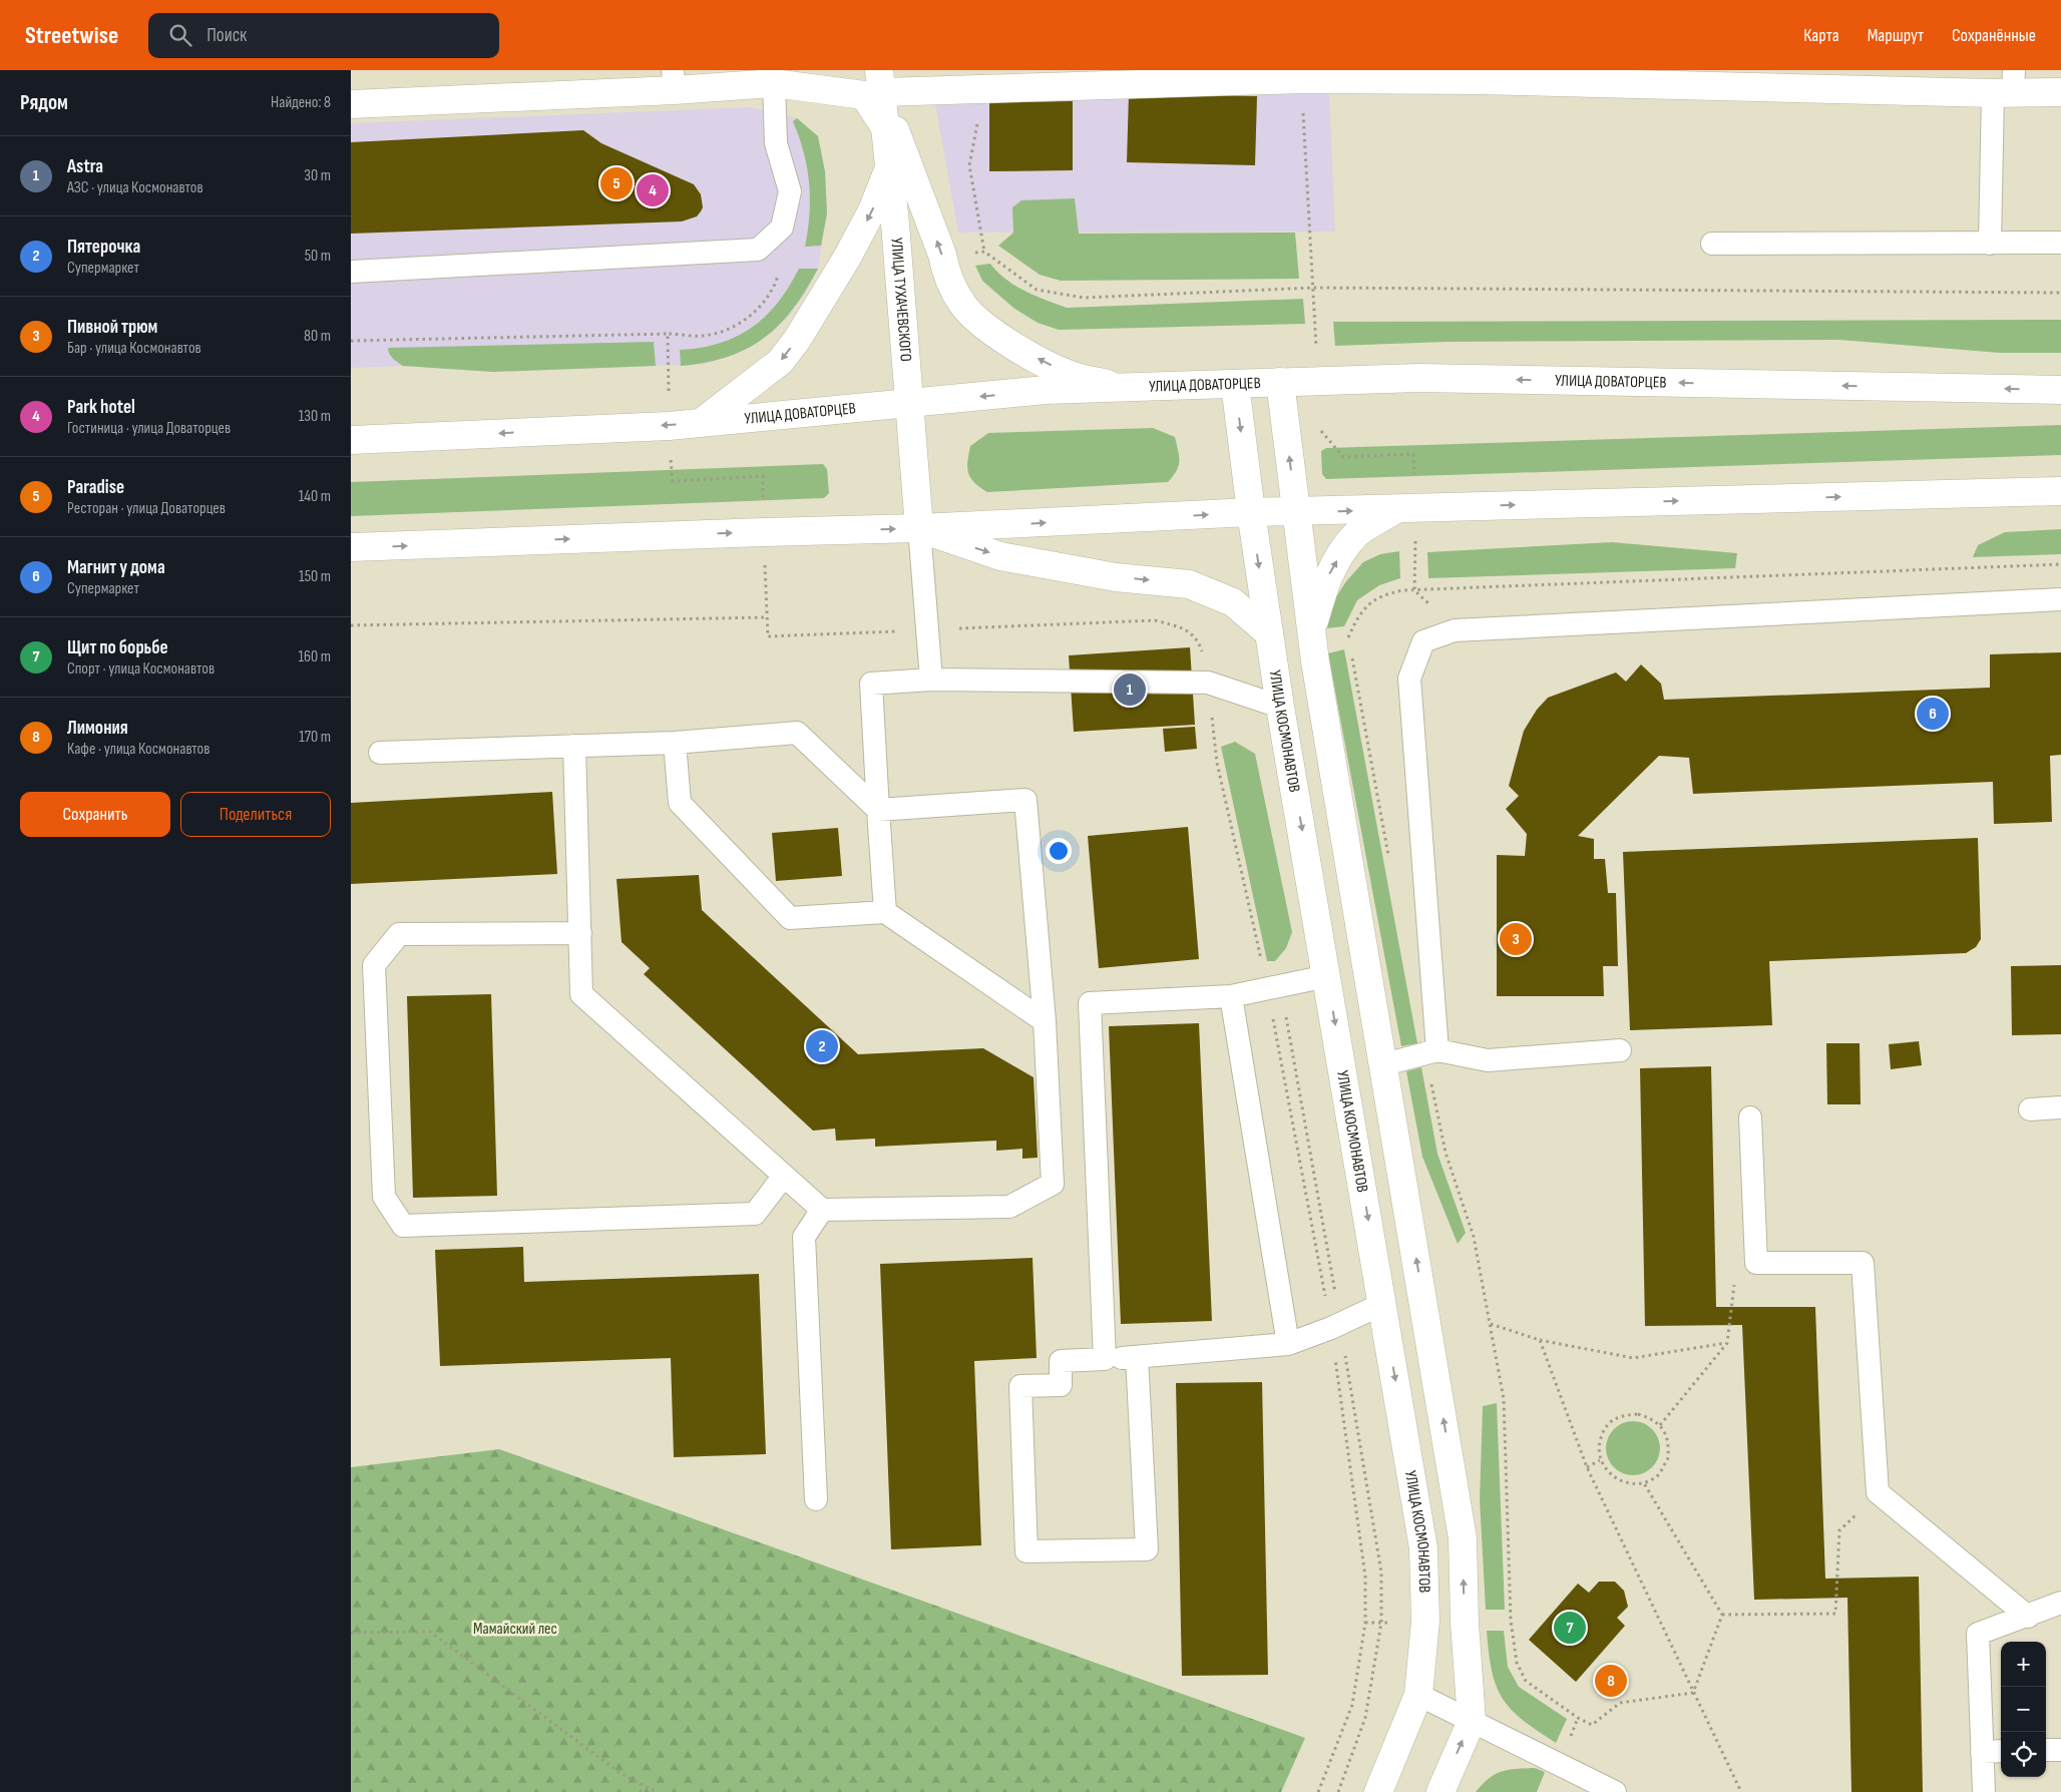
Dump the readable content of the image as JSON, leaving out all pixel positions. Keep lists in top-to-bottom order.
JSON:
{
  "streets": {
    "main road": ["УЛИЦА ТУХАЧЕВСКОГО", "УЛИЦА ДОВАТОРЦЕВ", "УЛИЦА КОСМОНАВТОВ"]
  },
  "crossings": [
    ["УЛИЦА ТУХАЧЕВСКОГО", "УЛИЦА ДОВАТОРЦЕВ"],
    ["УЛИЦА ДОВАТОРЦЕВ", "УЛИЦА КОСМОНАВТОВ"]
  ],
  "parks": ["Мамайский лес"],
  "page": {
    "header": "Streetwise",
    "search": "Поиск",
    "nav": ["Карта", "Маршрут", "Сохранённые"],
    "heading": ["Рядом", "Найдено: 8"],
    "list": [
      {
        "mark": "1",
        "name": "Astra",
        "note": "АЗС · улица Космонавтов",
        "value": "30 m"
      },
      {
        "mark": "2",
        "name": "Пятерочка",
        "note": "Супермаркет",
        "value": "50 m"
      },
      {
        "mark": "3",
        "name": "Пивной трюм",
        "note": "Бар · улица Космонавтов",
        "value": "80 m"
      },
      {
        "mark": "4",
        "name": "Park hotel",
        "note": "Гостиница · улица Доваторцев",
        "value": "130 m"
      },
      {
        "mark": "5",
        "name": "Paradise",
        "note": "Ресторан · улица Доваторцев",
        "value": "140 m"
      },
      {
        "mark": "6",
        "name": "Магнит у дома",
        "note": "Супермаркет",
        "value": "150 m"
      },
      {
        "mark": "7",
        "name": "Щит по борьбе",
        "note": "Спорт · улица Космонавтов",
        "value": "160 m"
      },
      {
        "mark": "8",
        "name": "Лимония",
        "note": "Кафе · улица Космонавтов",
        "value": "170 m"
      }
    ],
    "pins": [
      "5",
      "4",
      "1",
      "6",
      "3",
      "2",
      "7",
      "8"
    ],
    "buttons": ["Сохранить", "Поделиться"],
    "map_buttons": ["+", "−"]
  }
}
